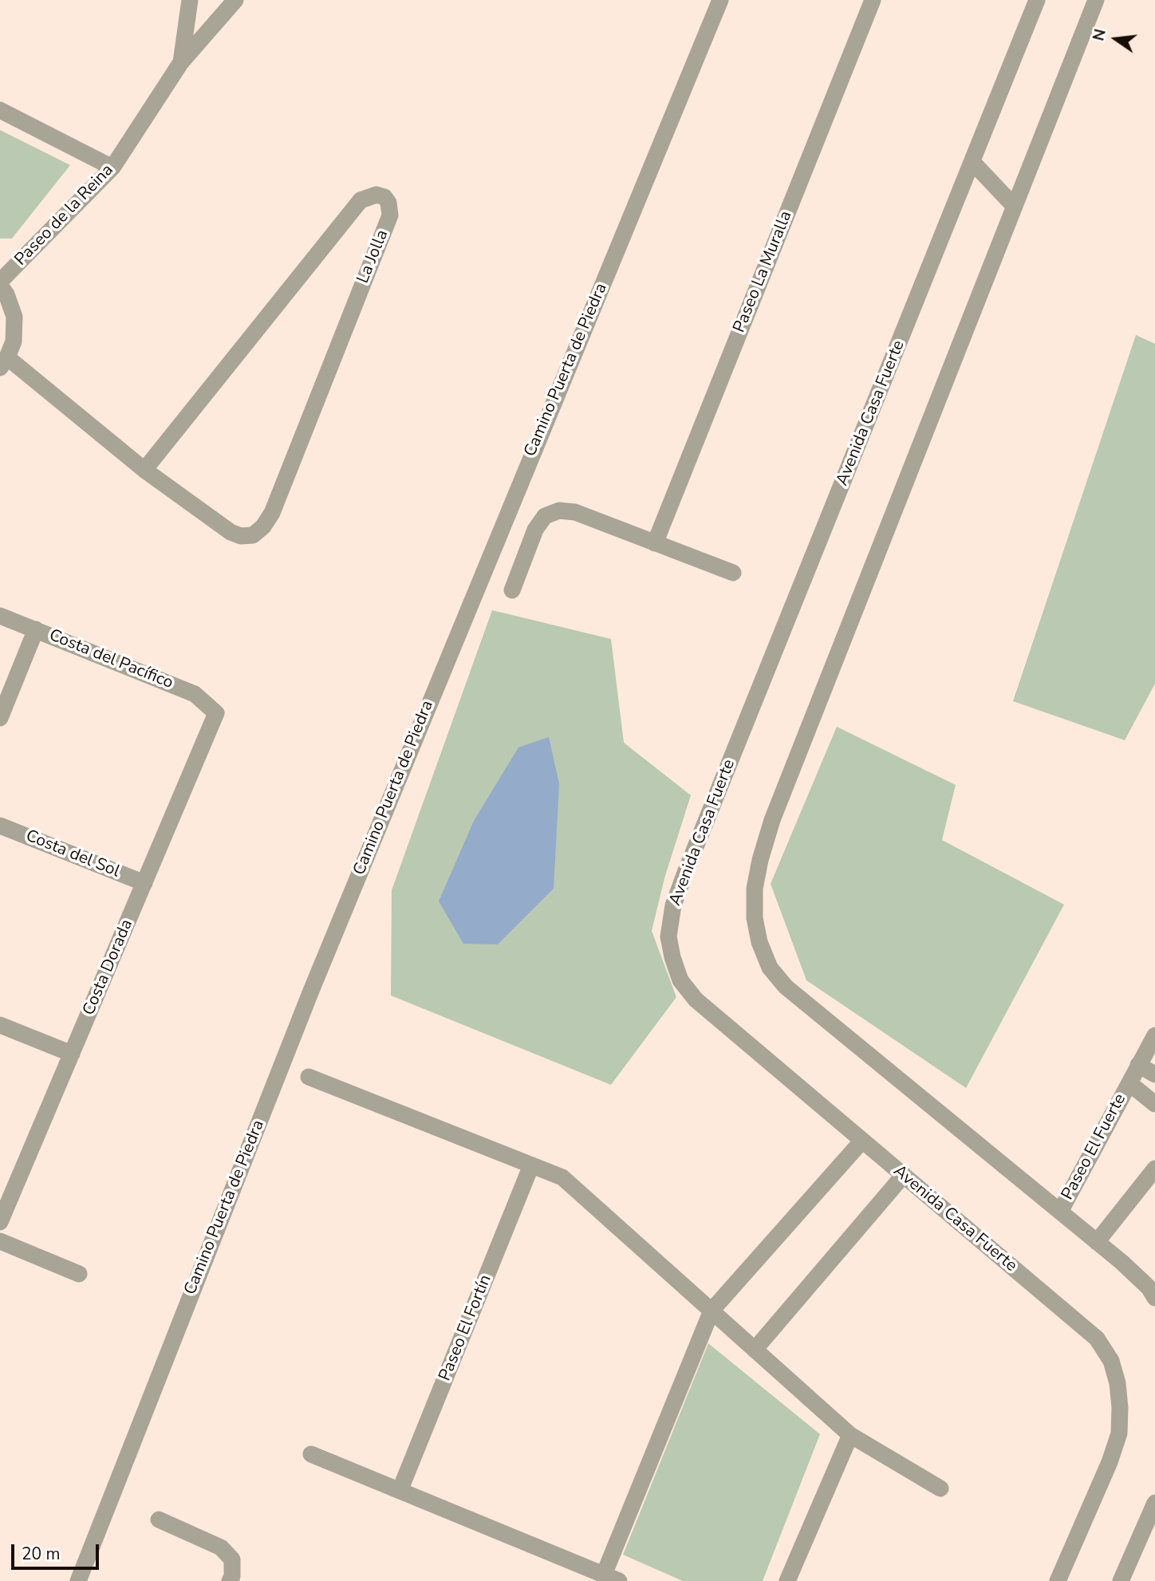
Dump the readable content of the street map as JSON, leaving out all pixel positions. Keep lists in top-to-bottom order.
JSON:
{
  "streets": {
    "street": [
      "Paseo de la Reina",
      "La Jolla",
      "Paseo La Muralla",
      "Camino Puerta de Piedra",
      "Avenida Casa Fuerte",
      "Costa del Pacífico",
      "Costa del Sol",
      "Costa Dorada",
      "Paseo El Fuerte",
      "Paseo El Fortín"
    ]
  },
  "crossings": [
    ["Costa del Pacífico", "Costa Dorada"],
    ["Costa del Sol", "Costa Dorada"]
  ],
  "scale_bar": "20 m",
  "north": "left"
}
